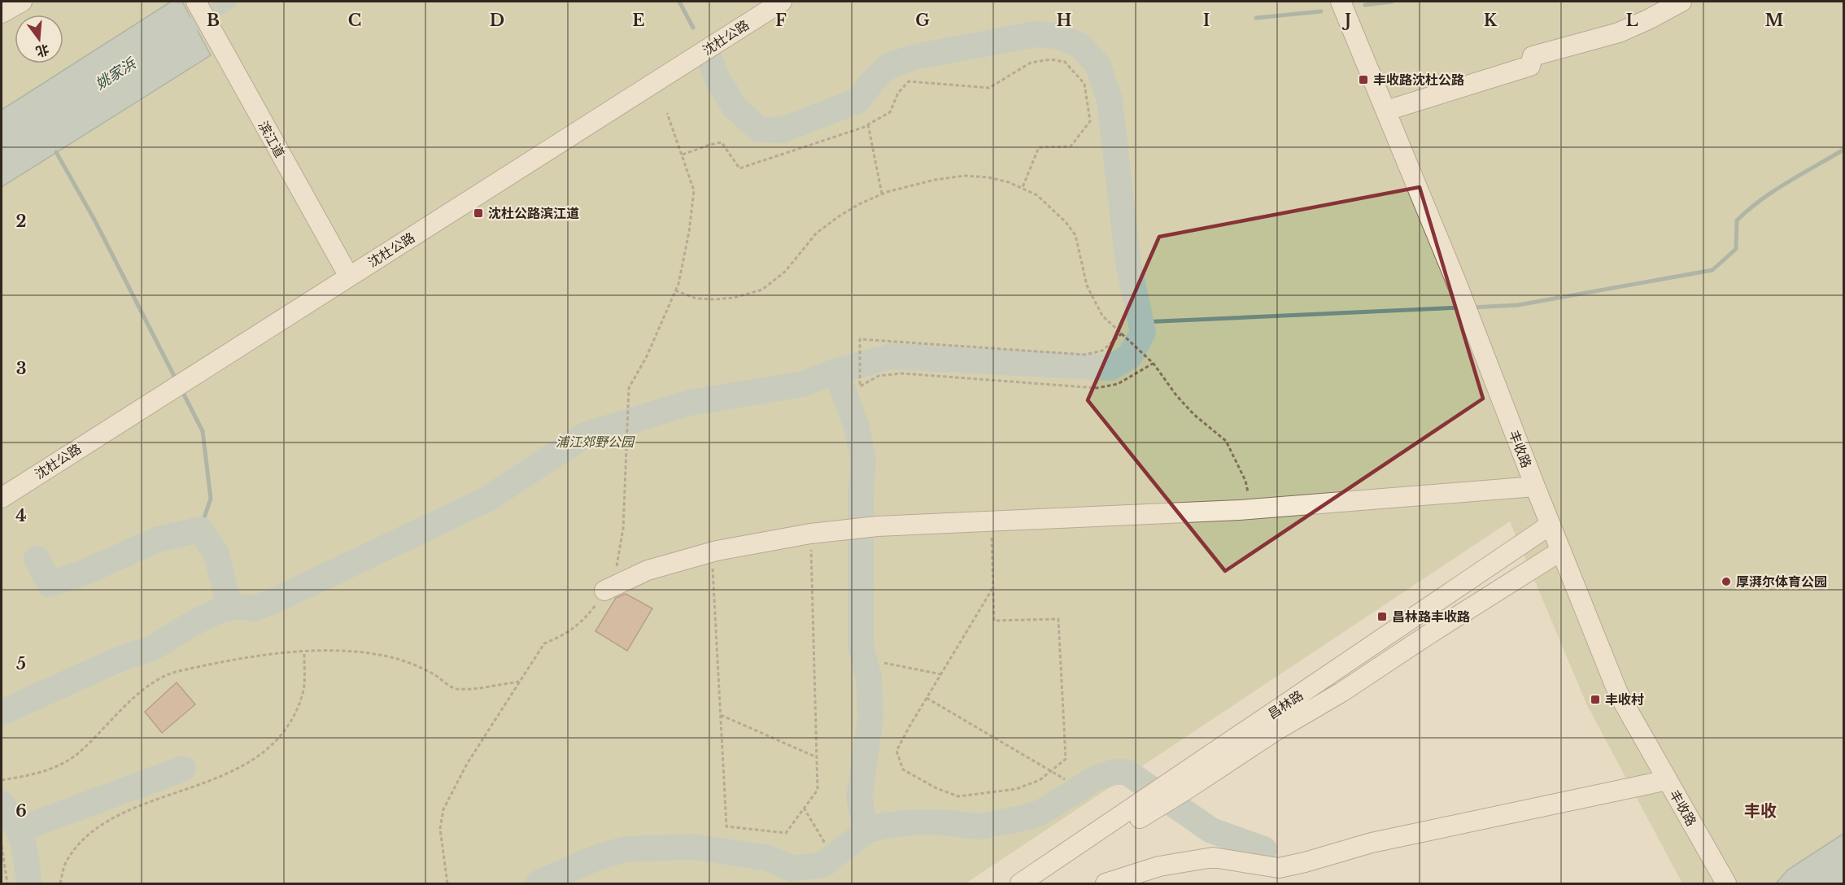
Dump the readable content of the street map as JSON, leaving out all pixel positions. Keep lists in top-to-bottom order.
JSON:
{
  "streets": {
    "street": [
      "沈杜公路",
      "滨江道",
      "丰收路",
      "昌林路"
    ]
  },
  "crossings": [
    ["沈杜公路", "滨江道"],
    ["丰收路", "昌林路"]
  ],
  "districts": ["丰收"],
  "water": ["姚家浜"],
  "parks": ["浦江郊野公园"],
  "places": {
    "transit": [
      "丰收路沈杜公路",
      "沈杜公路滨江道",
      "昌林路丰收路",
      "丰收村"
    ],
    "other": ["厚湃尔体育公园"]
  },
  "north": "bottom",
  "grid": {
    "columns": [
      "B",
      "C",
      "D",
      "E",
      "F",
      "G",
      "H",
      "I",
      "J",
      "K",
      "L",
      "M"
    ],
    "rows": [
      "2",
      "3",
      "4",
      "5",
      "6"
    ]
  }
}
